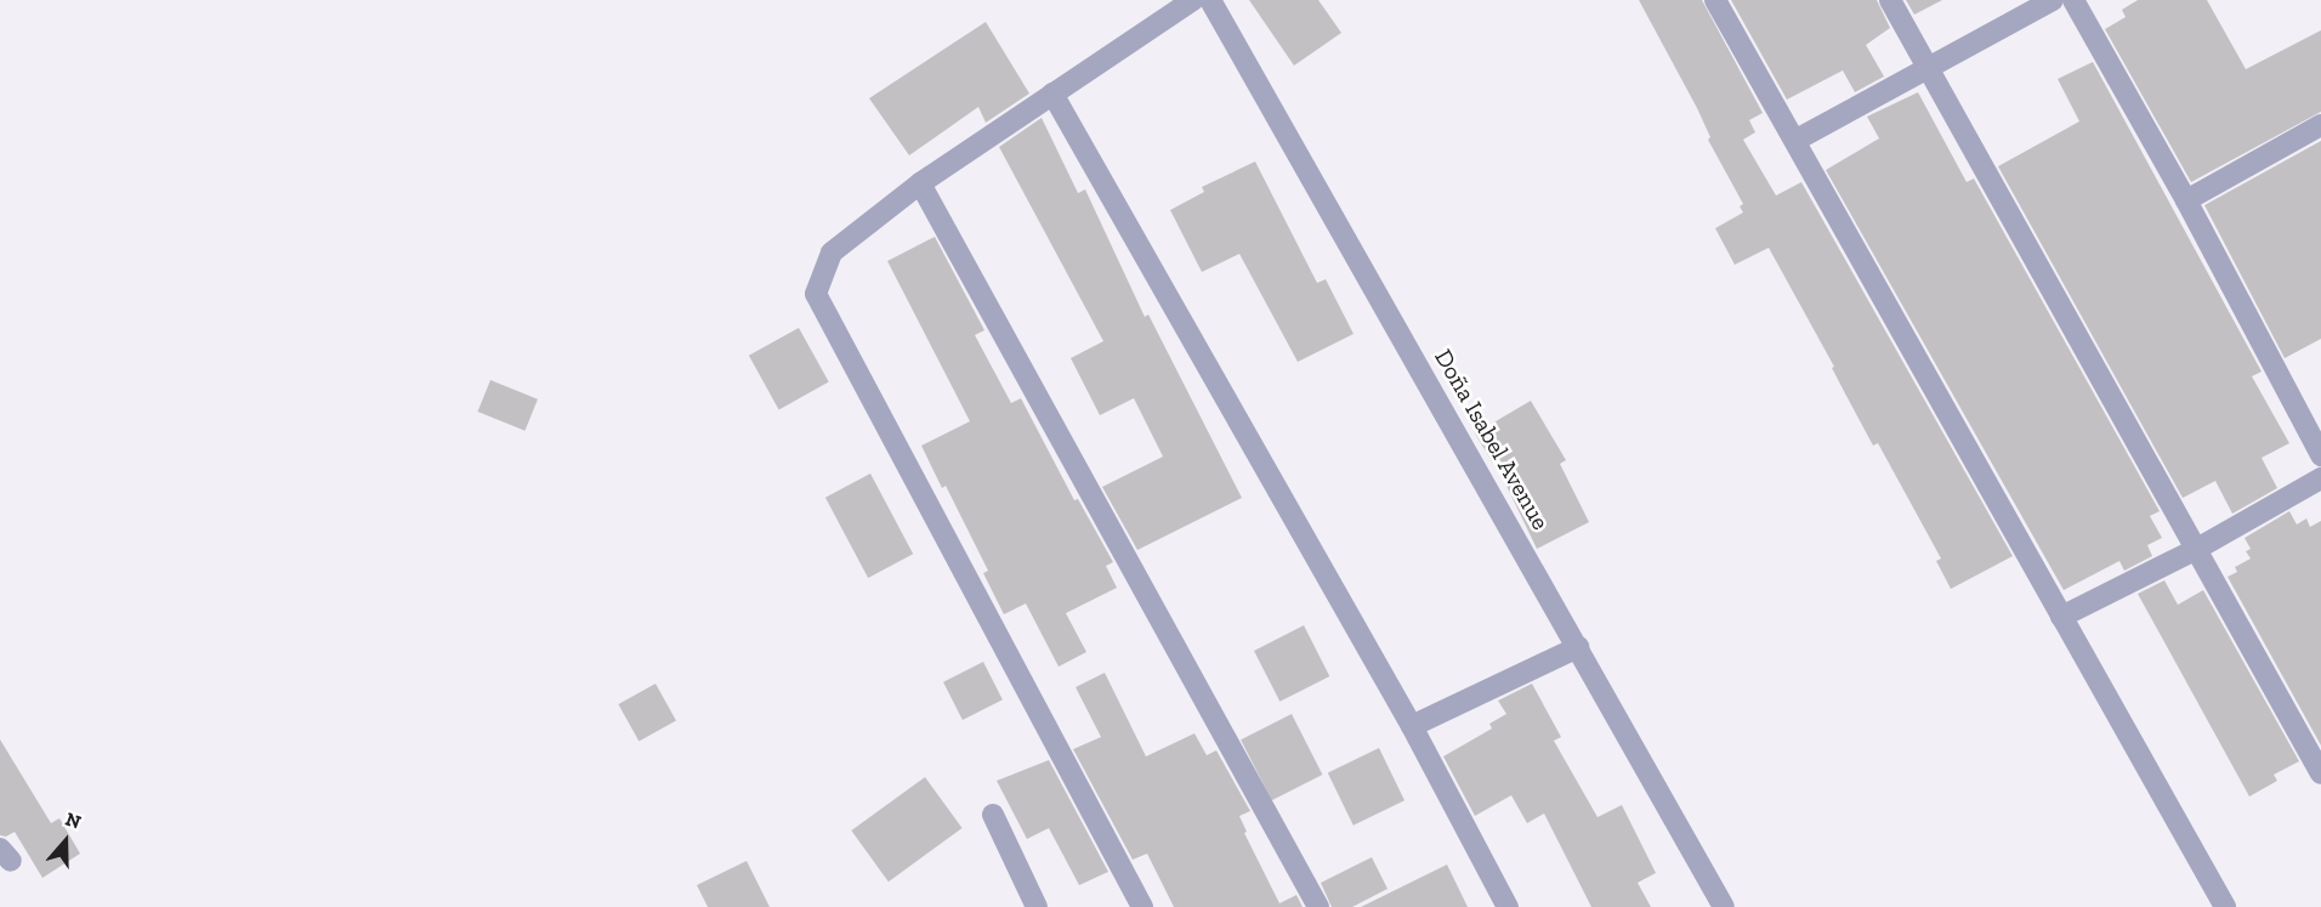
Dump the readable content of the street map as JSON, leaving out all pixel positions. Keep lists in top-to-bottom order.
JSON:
{
  "streets": {
    "street": ["Doña Isabel Avenue"]
  },
  "north": "top"
}
